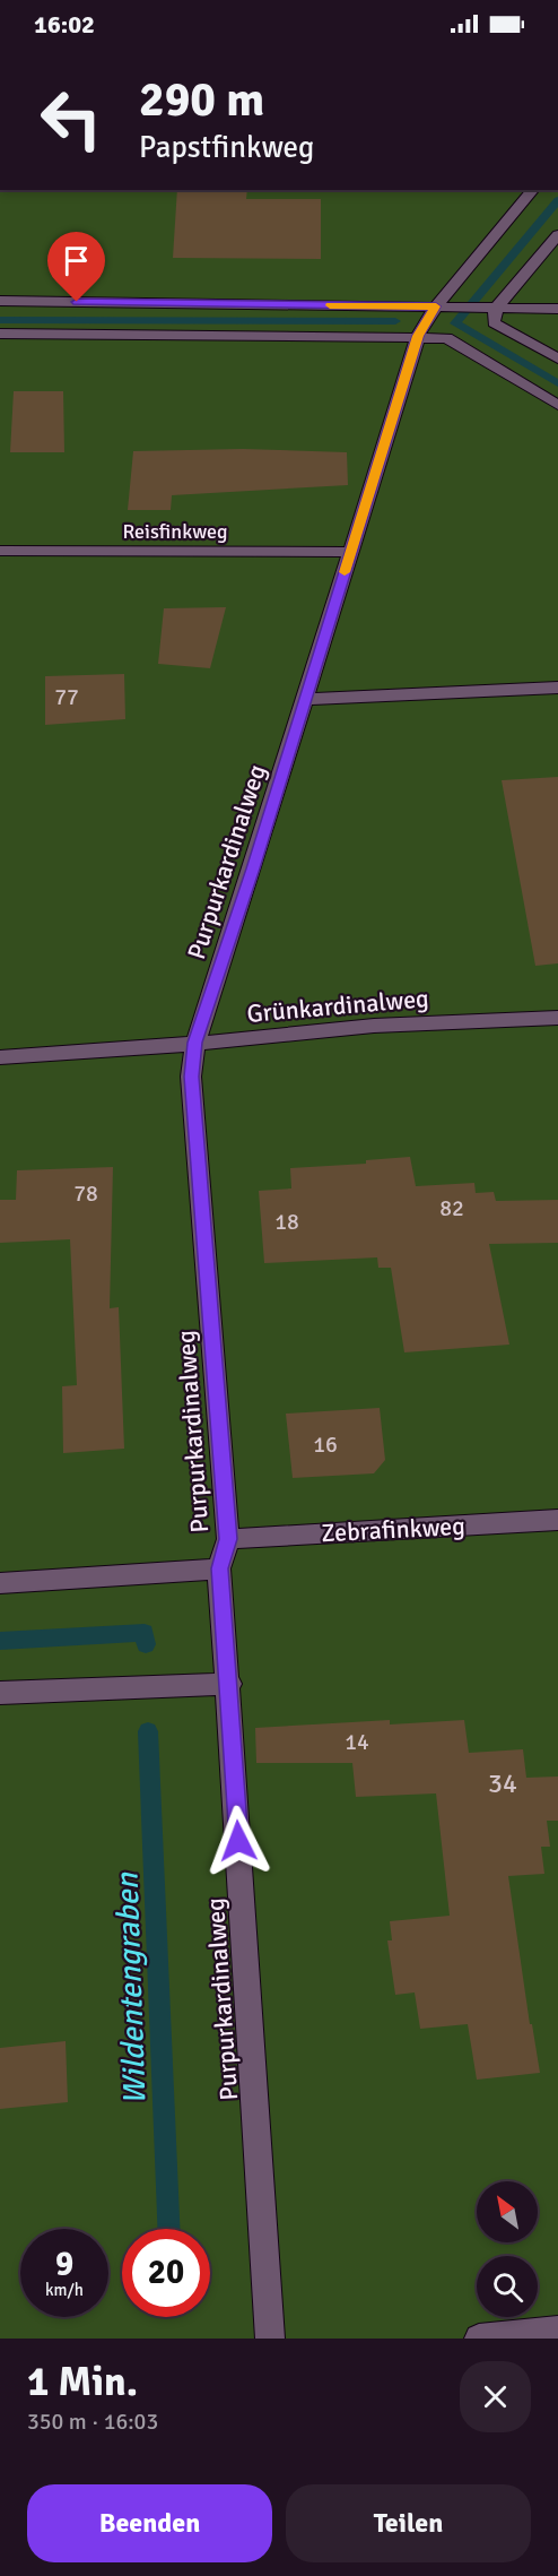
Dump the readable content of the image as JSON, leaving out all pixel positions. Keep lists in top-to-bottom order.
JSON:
{
  "streets": {
    "lane": [
      "Reisfinkweg",
      "Purpurkardinalweg",
      "Grünkardinalweg",
      "Zebrafinkweg"
    ]
  },
  "crossings": [
    ["Reisfinkweg", "Purpurkardinalweg"],
    ["Purpurkardinalweg", "Grünkardinalweg"],
    ["Purpurkardinalweg", "Zebrafinkweg"]
  ],
  "water": ["Wildentengraben"],
  "house_numbers": [
    "77",
    "78",
    "82",
    "18",
    "16",
    "14",
    "34"
  ],
  "north": "top left",
  "page": {
    "status": "16:02",
    "turn": ["290 m", "Papstfinkweg"],
    "speed": "9 km/h",
    "limit": "20",
    "heading": ["1 Min.", "350 m · 16:03"],
    "buttons": ["Beenden", "Teilen"]
  }
}
